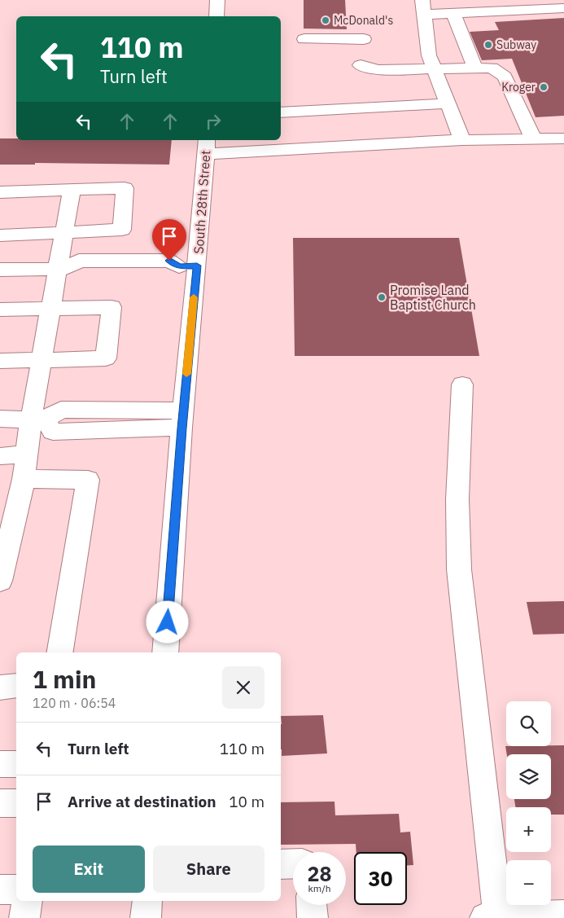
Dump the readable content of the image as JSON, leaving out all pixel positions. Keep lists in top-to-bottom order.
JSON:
{
  "streets": {
    "street": ["South 28th Street"]
  },
  "places": [
    "McDonald's",
    "Subway",
    "Kroger",
    "Promise Land Baptist Church"
  ],
  "page": {
    "turn": ["110 m", "Turn left"],
    "heading": ["1 min", "120 m · 06:54"],
    "map_buttons": ["+", "−"],
    "list": [
      {
        "name": "Turn left",
        "value": "110 m"
      },
      {
        "name": "Arrive at destination",
        "value": "10 m"
      }
    ],
    "buttons": ["Exit", "Share"],
    "speed": "28 km/h",
    "limit": "30"
  }
}
